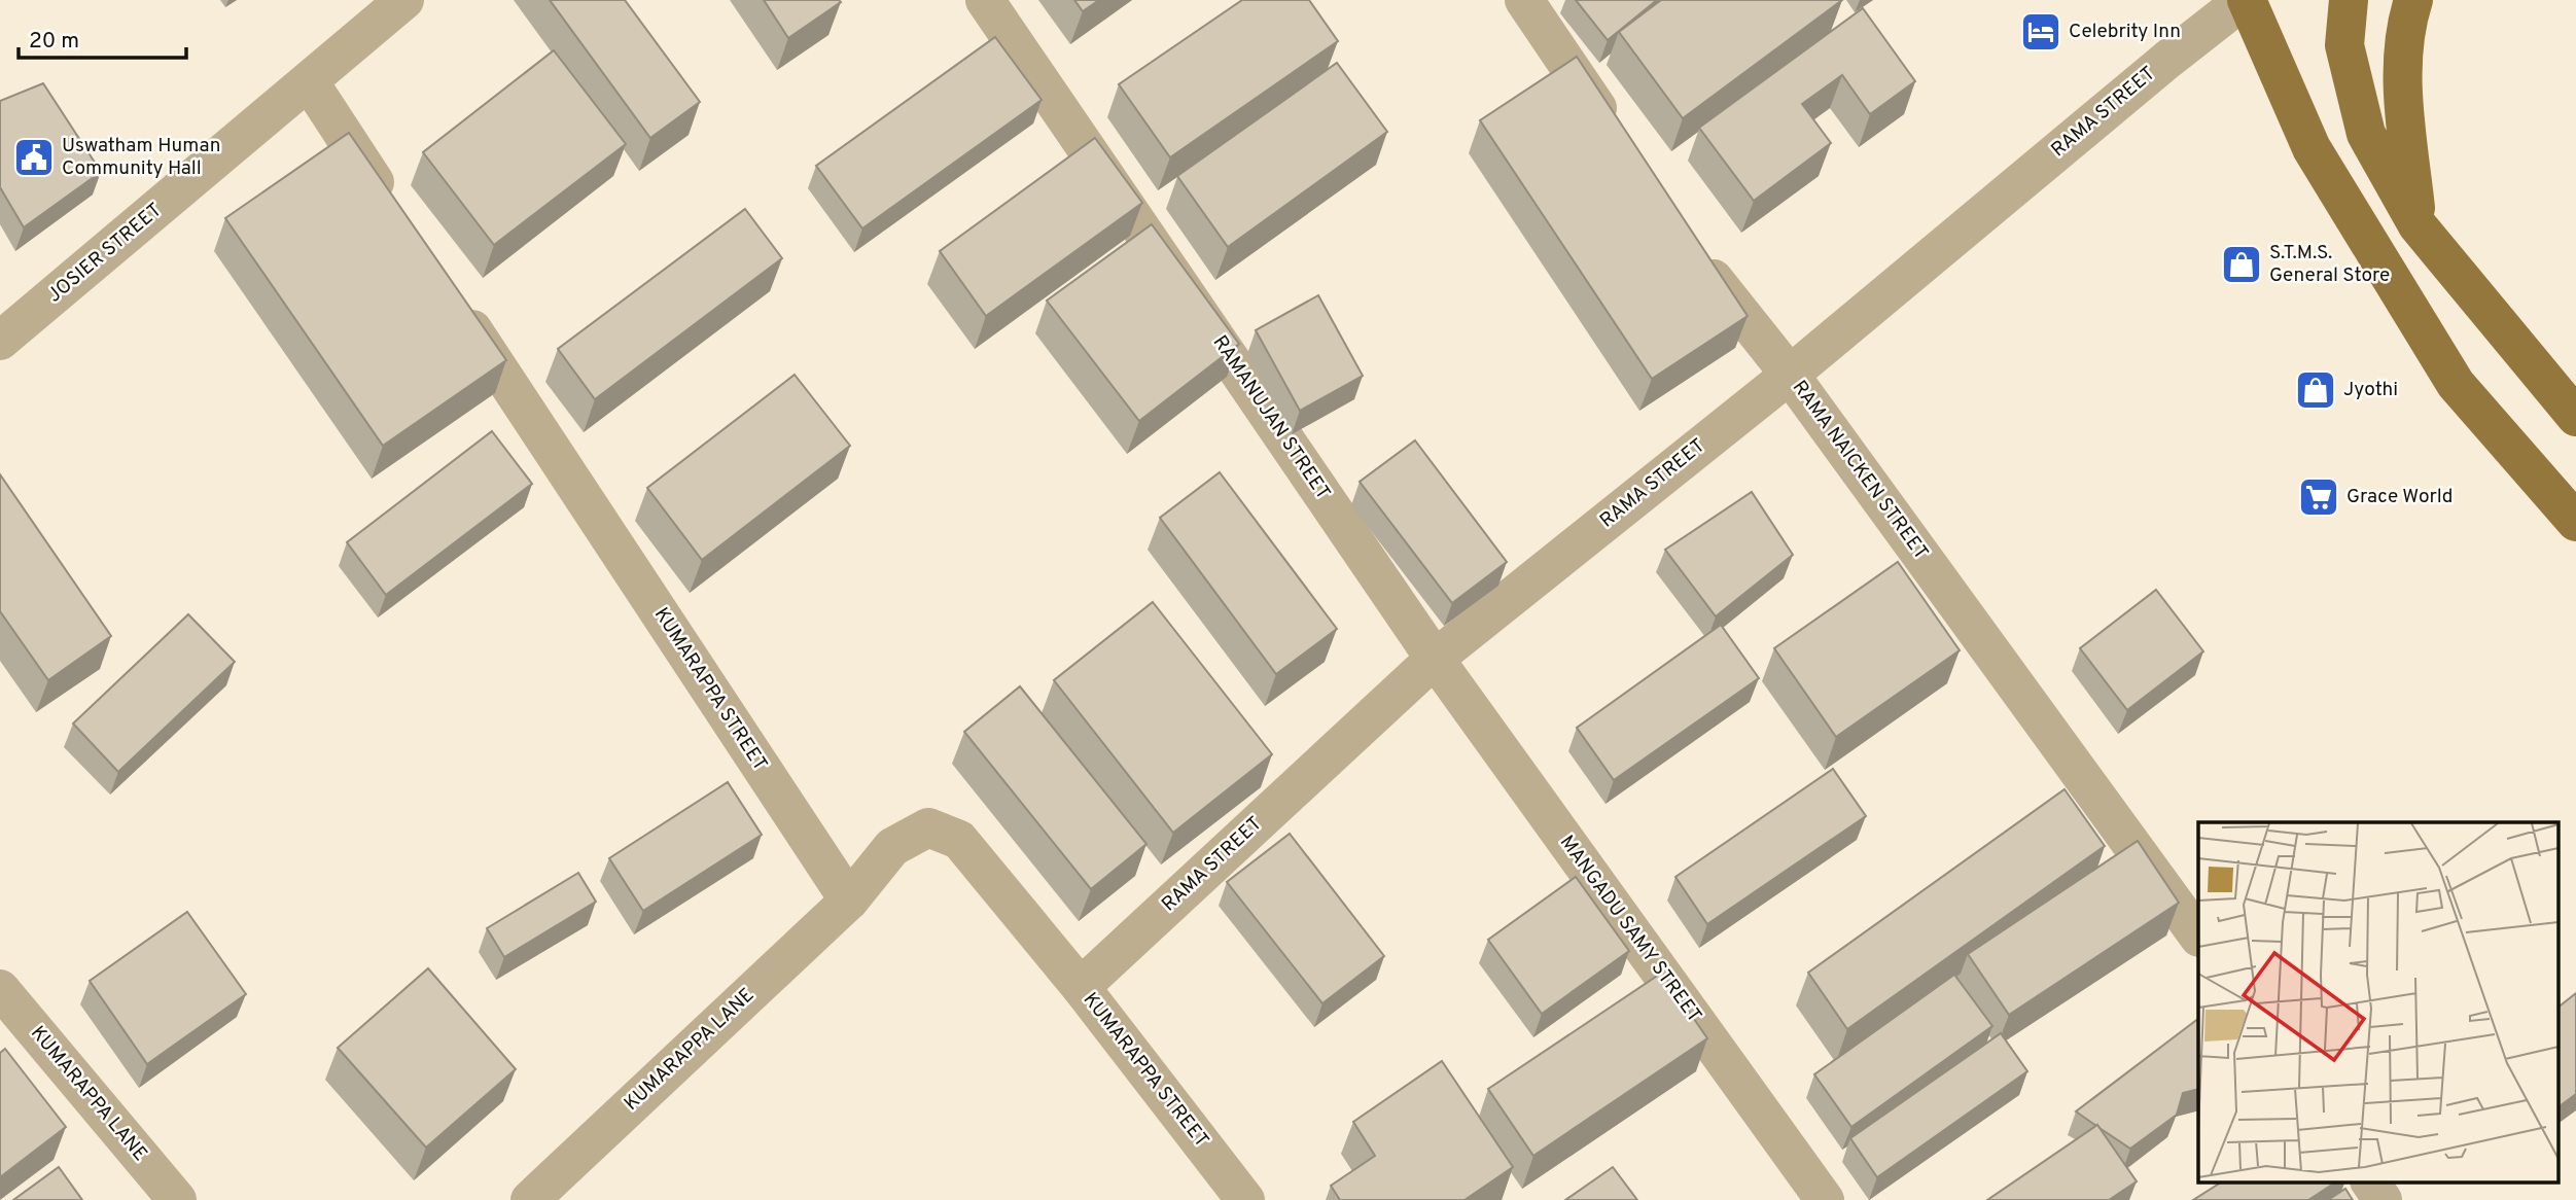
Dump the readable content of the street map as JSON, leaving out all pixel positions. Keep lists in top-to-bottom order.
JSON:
{
  "streets": {
    "street": [
      "RAMA STREET",
      "JOSIER STREET",
      "RAMANUJAN STREET",
      "RAMA NAICKEN STREET",
      "KUMARAPPA STREET",
      "MANGADU SAMY STREET",
      "KUMARAPPA LANE"
    ]
  },
  "crossings": [
    ["RAMA STREET", "RAMANUJAN STREET"],
    ["RAMA STREET", "RAMA NAICKEN STREET"],
    ["RAMA STREET", "KUMARAPPA STREET"],
    ["RAMA STREET", "MANGADU SAMY STREET"],
    ["RAMANUJAN STREET", "MANGADU SAMY STREET"],
    ["KUMARAPPA STREET", "KUMARAPPA LANE"]
  ],
  "places": {
    "hotel": ["Celebrity Inn"],
    "public building": ["Uswatham Human Community Hall"],
    "shop": ["S.T.M.S. General Store", "Jyothi"],
    "supermarket": ["Grace World"]
  },
  "scale_bar": "20 m"
}
